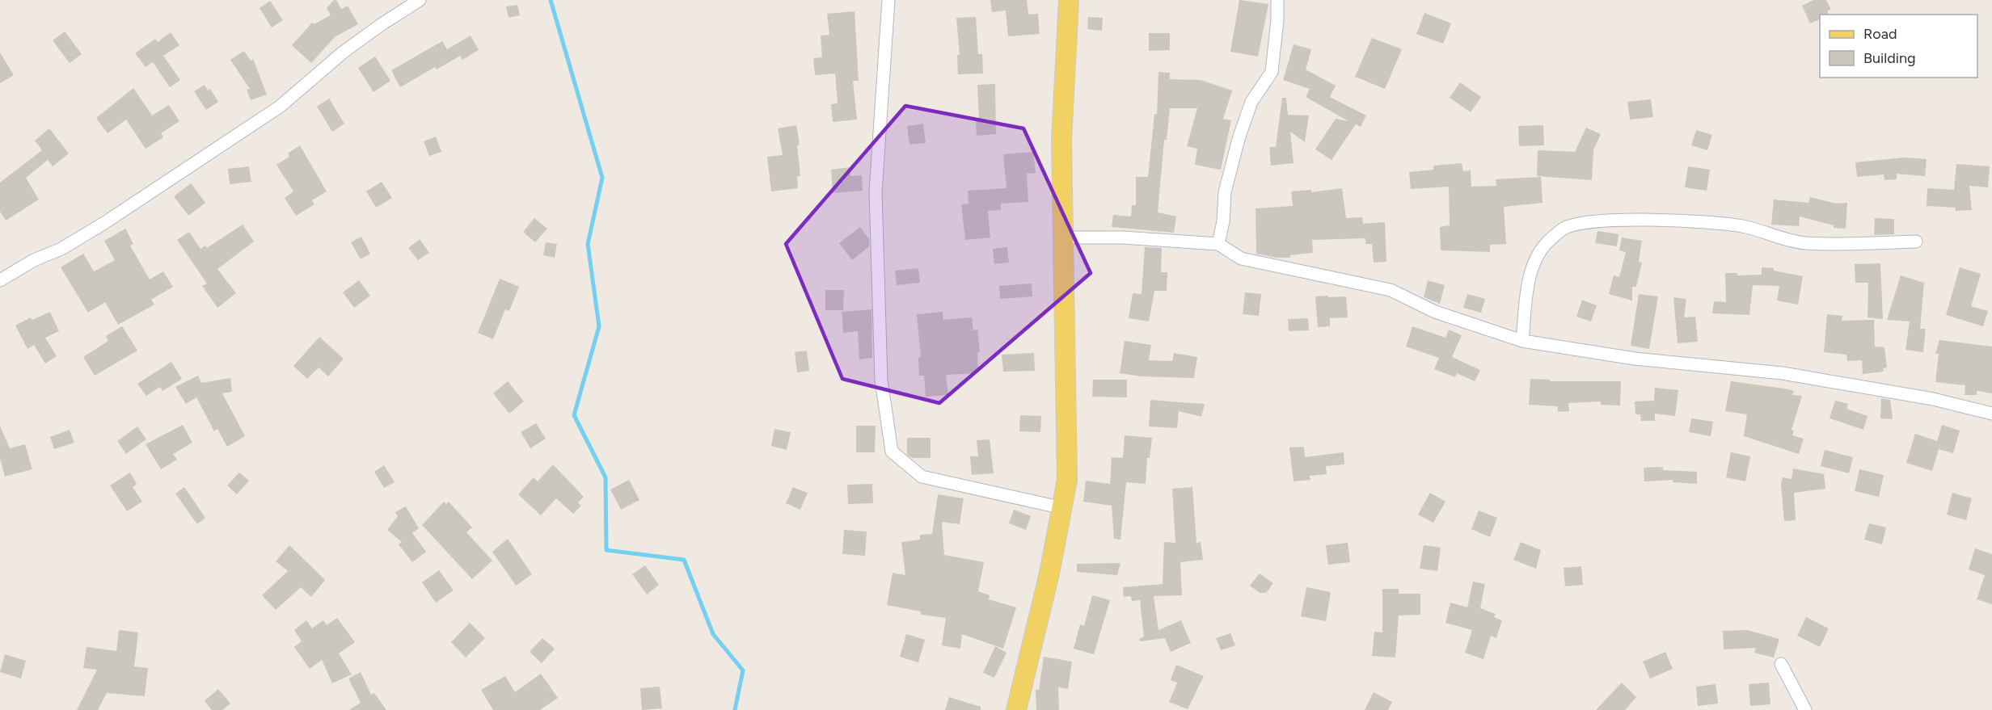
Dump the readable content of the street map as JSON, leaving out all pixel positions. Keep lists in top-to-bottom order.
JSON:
{
  "legend": ["Road", "Building"]
}
